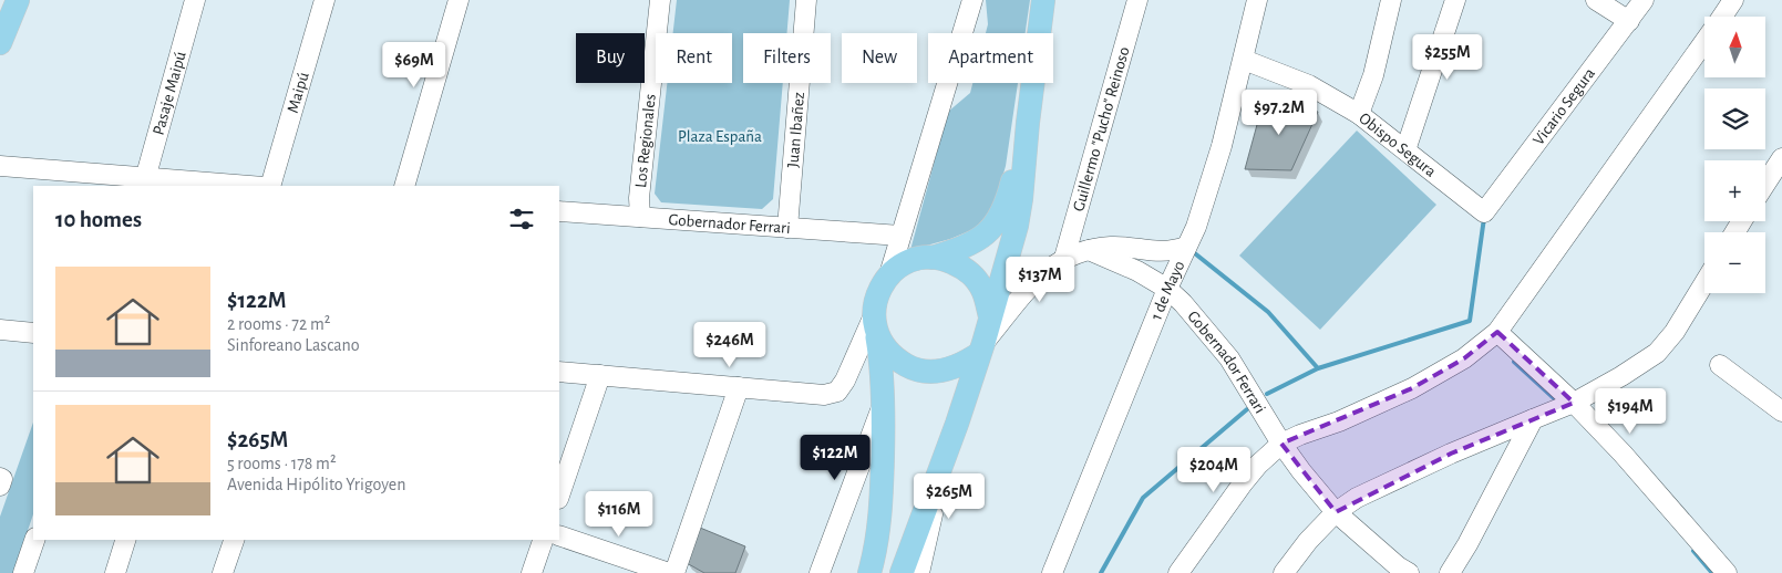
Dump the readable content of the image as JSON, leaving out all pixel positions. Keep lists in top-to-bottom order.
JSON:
{
  "streets": {
    "street": [
      "Pasaje Maipú",
      "Maipú",
      "Vicario Segura",
      "Guillermo \"Pucho\" Reinoso",
      "Juan Ibañez",
      "Los Regionales",
      "Obispo Segura",
      "Gobernador Ferrari",
      "1 de Mayo"
    ]
  },
  "crossings": [
    ["Vicario Segura", "Obispo Segura"],
    ["Juan Ibañez", "Gobernador Ferrari"],
    ["Los Regionales", "Gobernador Ferrari"],
    ["Obispo Segura", "1 de Mayo"],
    ["Gobernador Ferrari", "1 de Mayo"]
  ],
  "parks": ["Plaza España"],
  "north": "top",
  "page": {
    "map_buttons": ["+", "−"],
    "chip": [
      "Buy",
      "Rent",
      "Filters",
      "New",
      "Apartment"
    ],
    "price": [
      "$255M",
      "$69M",
      "$97.2M",
      "$137M",
      "$246M",
      "$194M",
      "$122M",
      "$204M",
      "$265M",
      "$116M"
    ],
    "heading": "10 homes",
    "list": [
      {
        "name": "$122M",
        "note": "2 rooms · 72 m² · Sinforeano Lascano"
      },
      {
        "name": "$265M",
        "note": "5 rooms · 178 m² · Avenida Hipólito Yrigoyen"
      }
    ]
  }
}
